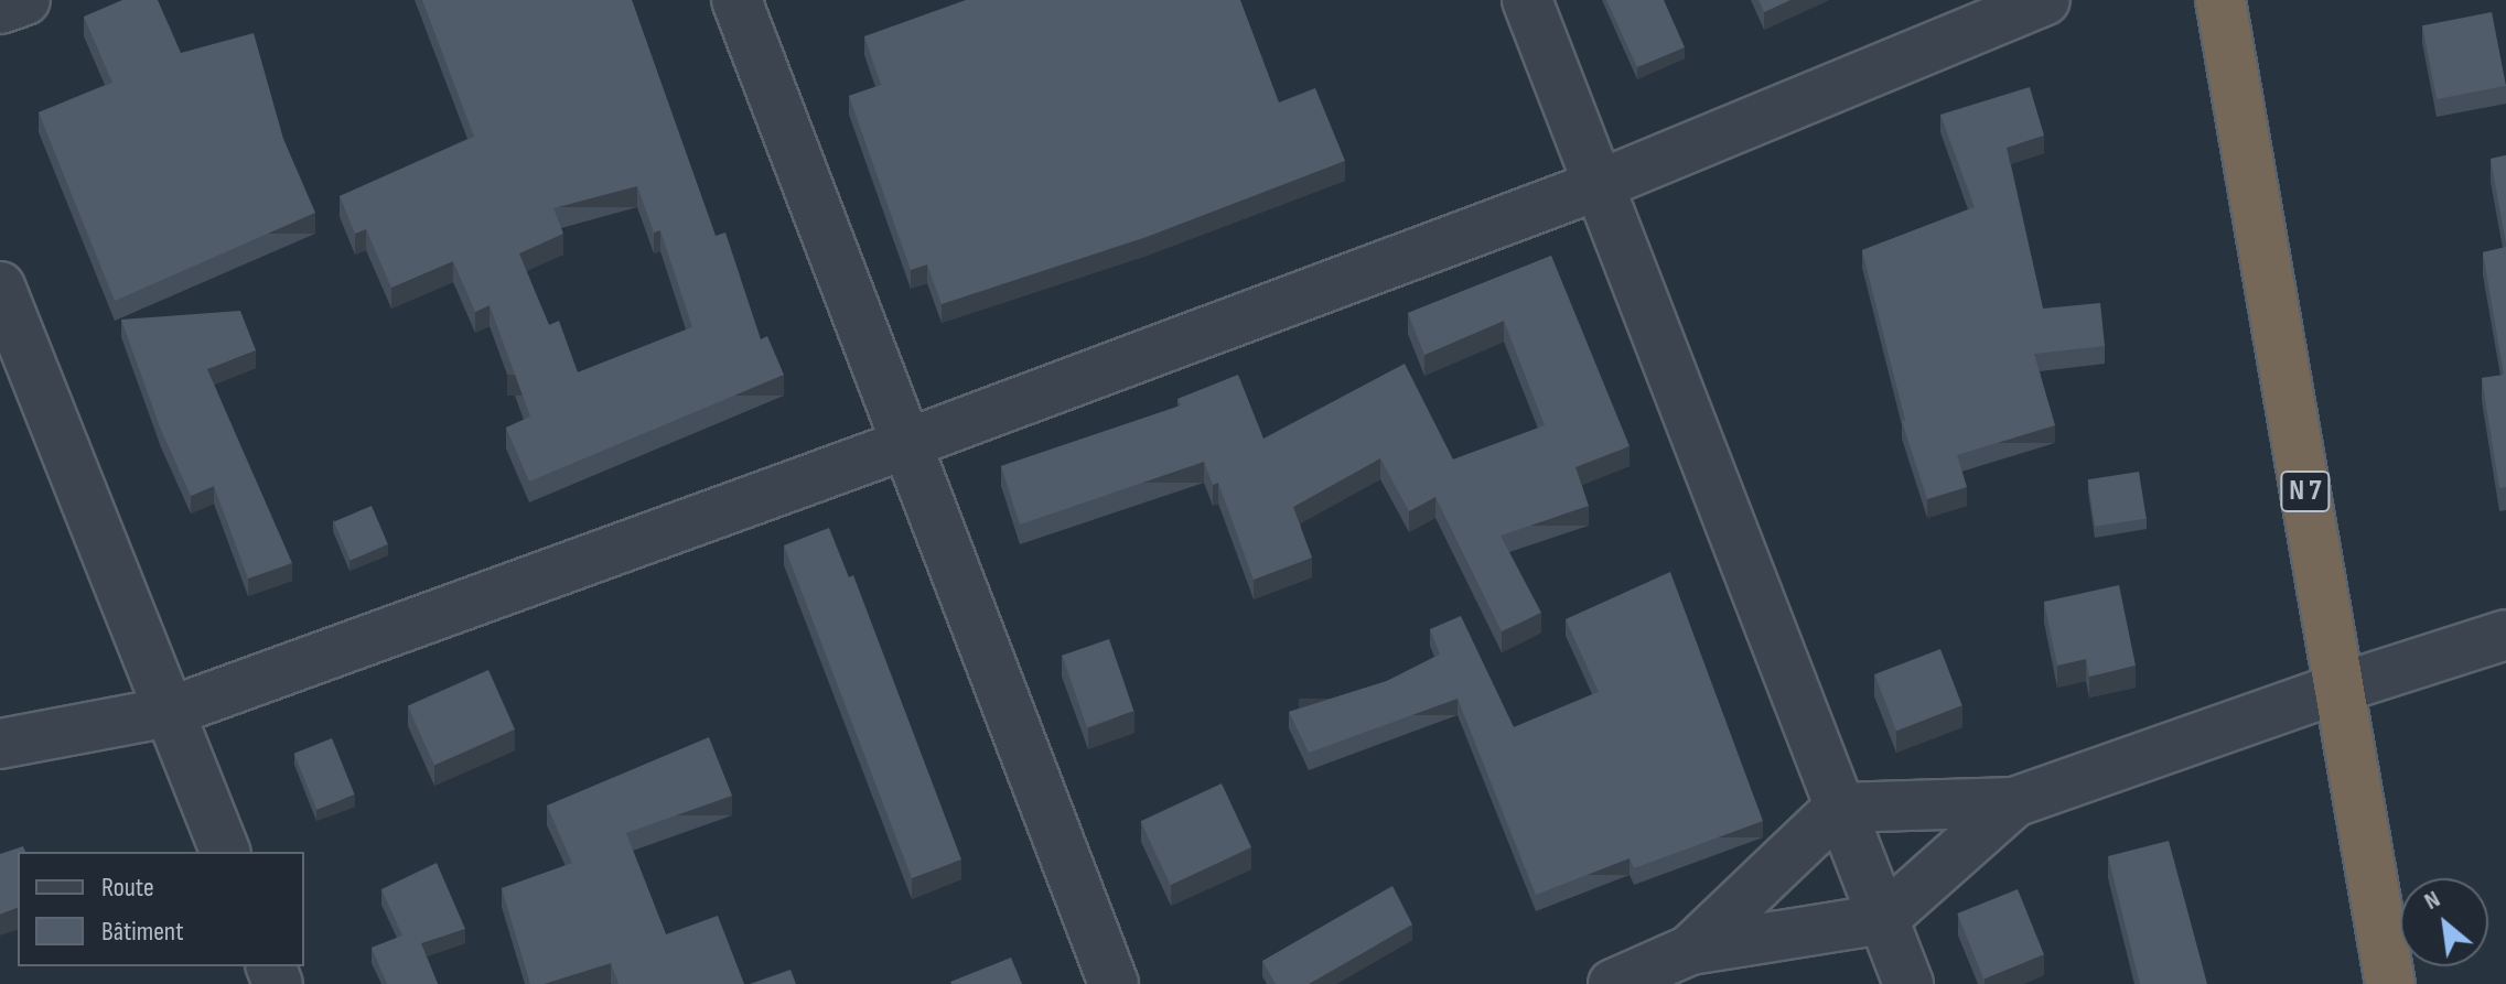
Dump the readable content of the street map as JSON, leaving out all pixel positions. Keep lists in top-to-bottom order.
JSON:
{
  "streets": {
    "highway": ["N 7"]
  },
  "legend": ["Route", "Bâtiment"],
  "north": "top left"
}
